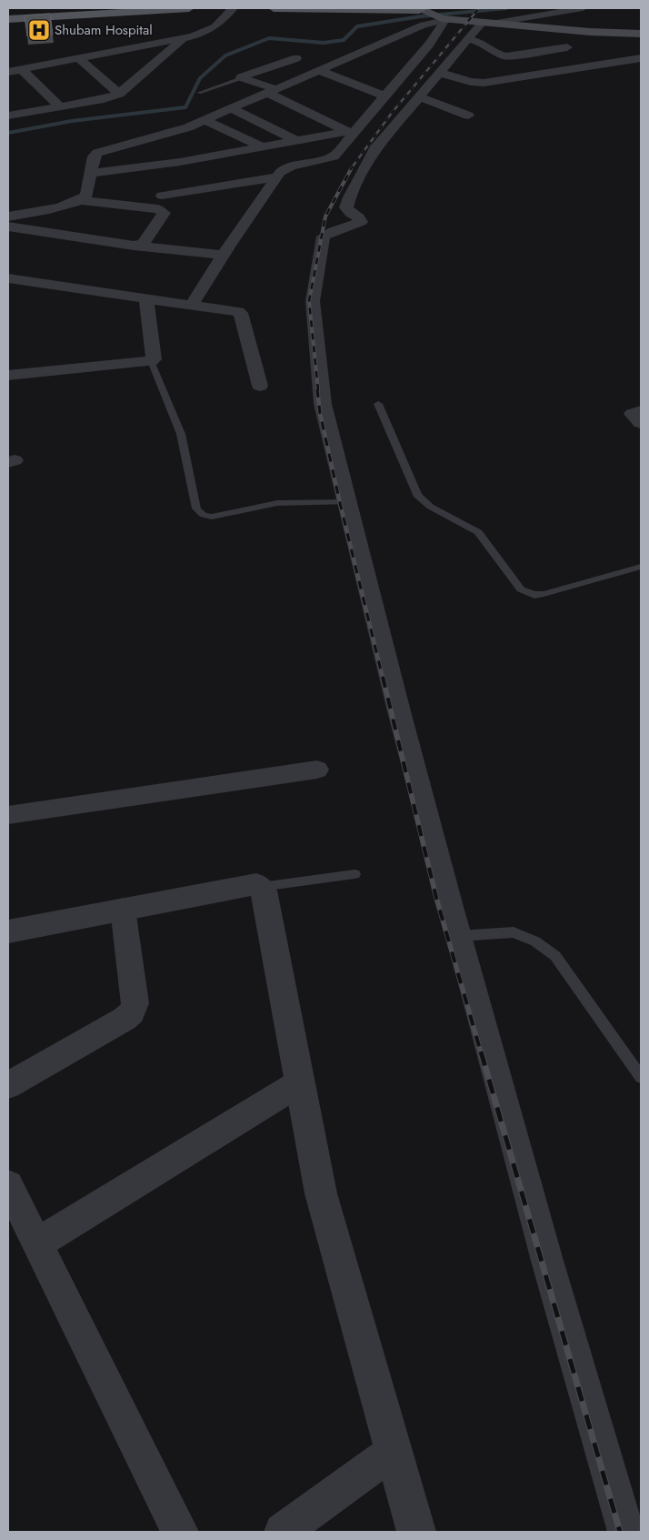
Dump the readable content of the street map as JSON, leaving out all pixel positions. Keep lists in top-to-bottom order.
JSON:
{
  "places": {
    "hospital": ["Shubam Hospital"]
  }
}
